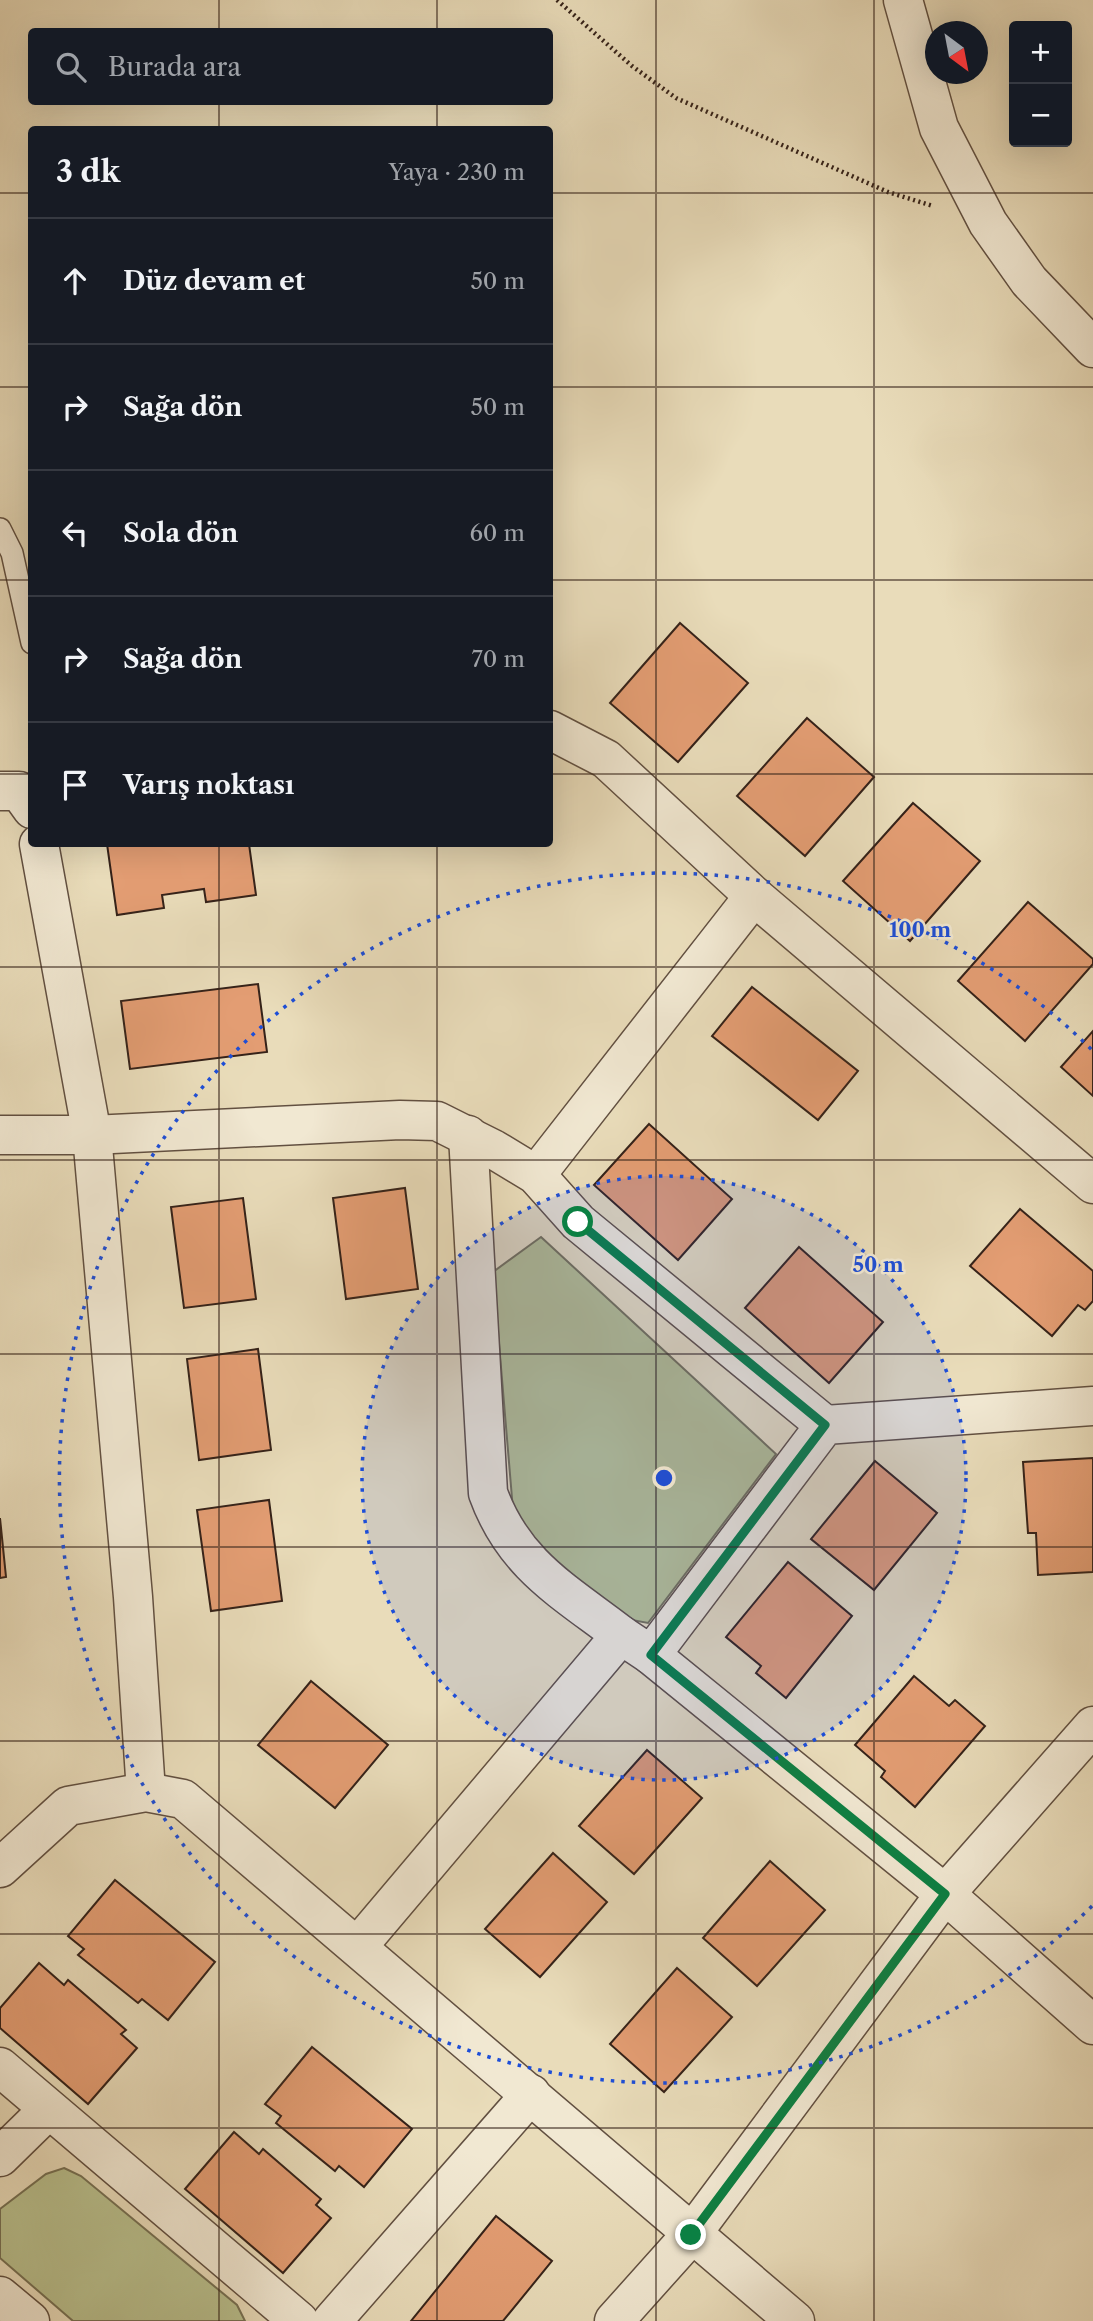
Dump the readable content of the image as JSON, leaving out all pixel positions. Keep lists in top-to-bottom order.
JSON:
{
  "north": "bottom right",
  "page": {
    "map_buttons": ["+", "−"],
    "search": "Burada ara",
    "heading": ["3 dk", "Yaya · 230 m"],
    "list": [
      ["Düz devam et", "50 m"],
      ["Sağa dön", "50 m"],
      ["Sola dön", "60 m"],
      ["Sağa dön", "70 m"],
      "Varış noktası"
    ]
  },
  "rings": ["100 m", "50 m"]
}
